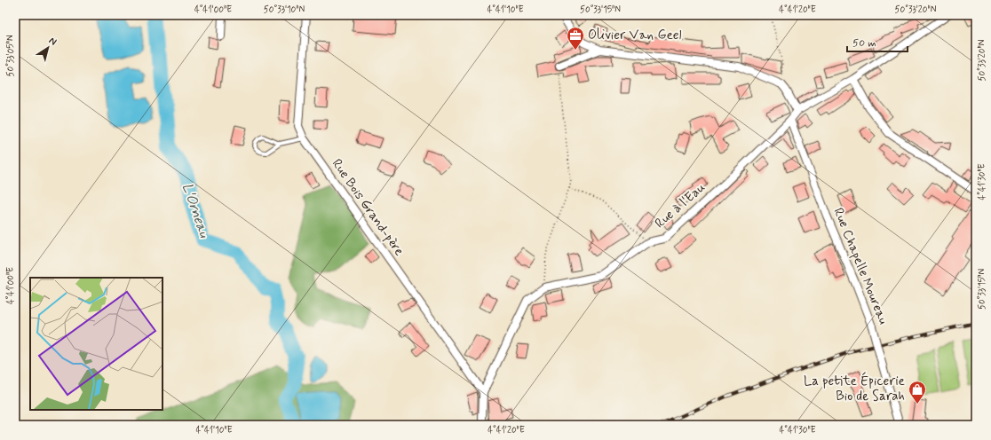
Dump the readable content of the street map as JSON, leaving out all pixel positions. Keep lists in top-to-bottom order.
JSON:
{
  "streets": {
    "street": ["Rue à l'Eau", "Rue Bois Grand-père", "Rue Chapelle Moureau"]
  },
  "crossings": [
    ["Rue à l'Eau", "Rue Bois Grand-père"],
    ["Rue à l'Eau", "Rue Chapelle Moureau"]
  ],
  "water": ["L'Orneau"],
  "places": {
    "office": ["Olivier Van Geel"],
    "shop": ["La petite Épicerie Bio de Sarah"]
  },
  "scale_bar": "50 m",
  "north": "top right",
  "coordinates": [
    "4°41'00\"E",
    "50°33'10\"N",
    "4°41'10\"E",
    "50°33'15\"N",
    "4°41'20\"E",
    "50°33'20\"N",
    "50°33'05\"N",
    "4°41'30\"E"
  ]
}
